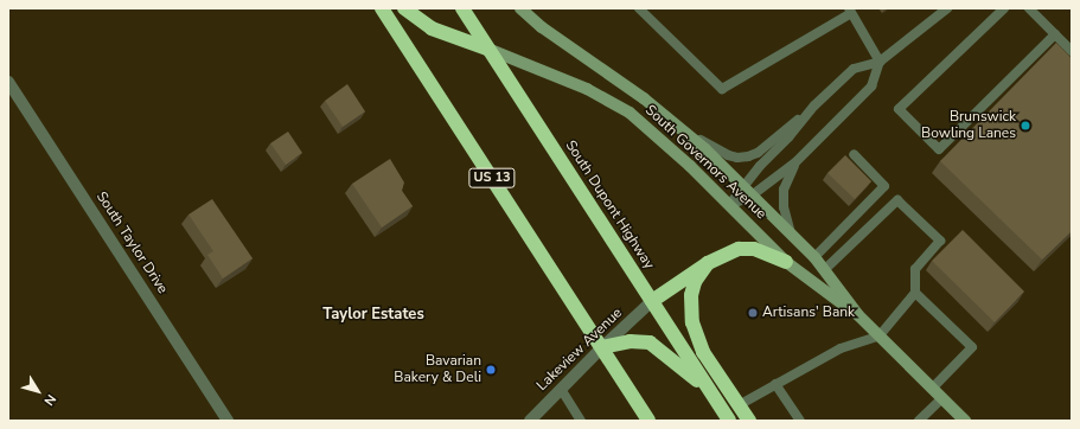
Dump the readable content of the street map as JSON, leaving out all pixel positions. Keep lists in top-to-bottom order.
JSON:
{
  "streets": {
    "highway": ["US 13", "South Dupont Highway"],
    "main road": ["South Governors Avenue"],
    "street": ["South Taylor Drive", "Lakeview Avenue"]
  },
  "crossings": [
    ["South Governors Avenue", "South Dupont Highway"],
    ["US 13", "Lakeview Avenue"],
    ["South Dupont Highway", "Lakeview Avenue"]
  ],
  "districts": ["Taylor Estates"],
  "places": ["Brunswick Bowling Lanes", "Artisans' Bank", "Bavarian Bakery & Deli"],
  "north": "bottom right"
}
